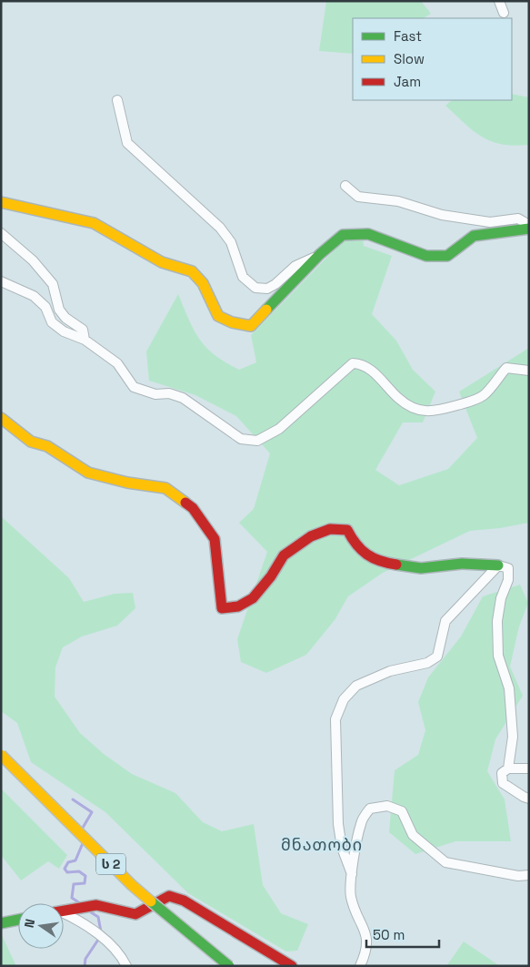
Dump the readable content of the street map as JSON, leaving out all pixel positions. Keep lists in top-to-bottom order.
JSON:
{
  "streets": {
    "main road": ["ს 2"]
  },
  "districts": ["მნათობი"],
  "legend": ["Fast", "Slow", "Jam"],
  "scale_bar": "50 m",
  "north": "left"
}
